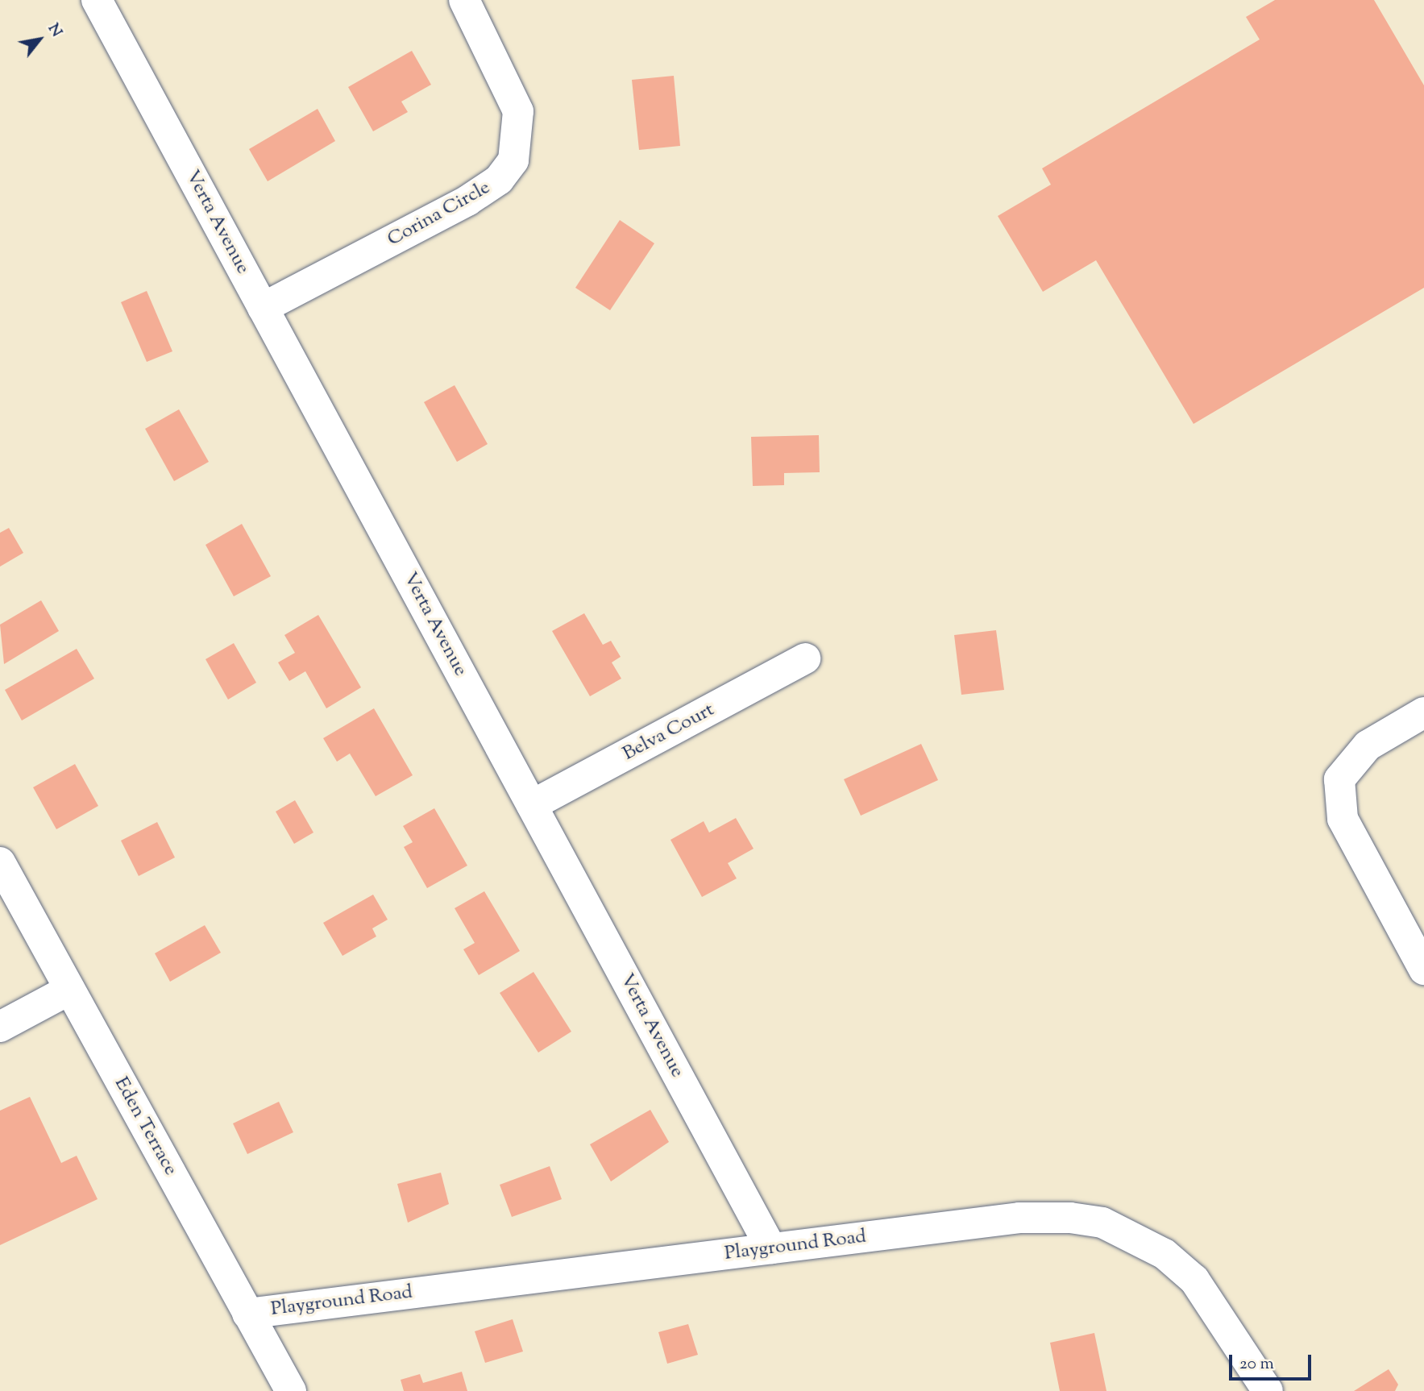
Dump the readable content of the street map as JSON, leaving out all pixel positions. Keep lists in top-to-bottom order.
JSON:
{
  "streets": {
    "street": [
      "Corina Circle",
      "Verta Avenue",
      "Belva Court",
      "Eden Terrace",
      "Playground Road"
    ]
  },
  "crossings": [
    ["Corina Circle", "Verta Avenue"],
    ["Verta Avenue", "Belva Court"],
    ["Verta Avenue", "Playground Road"],
    ["Eden Terrace", "Playground Road"]
  ],
  "scale_bar": "20 m",
  "north": "top right"
}
